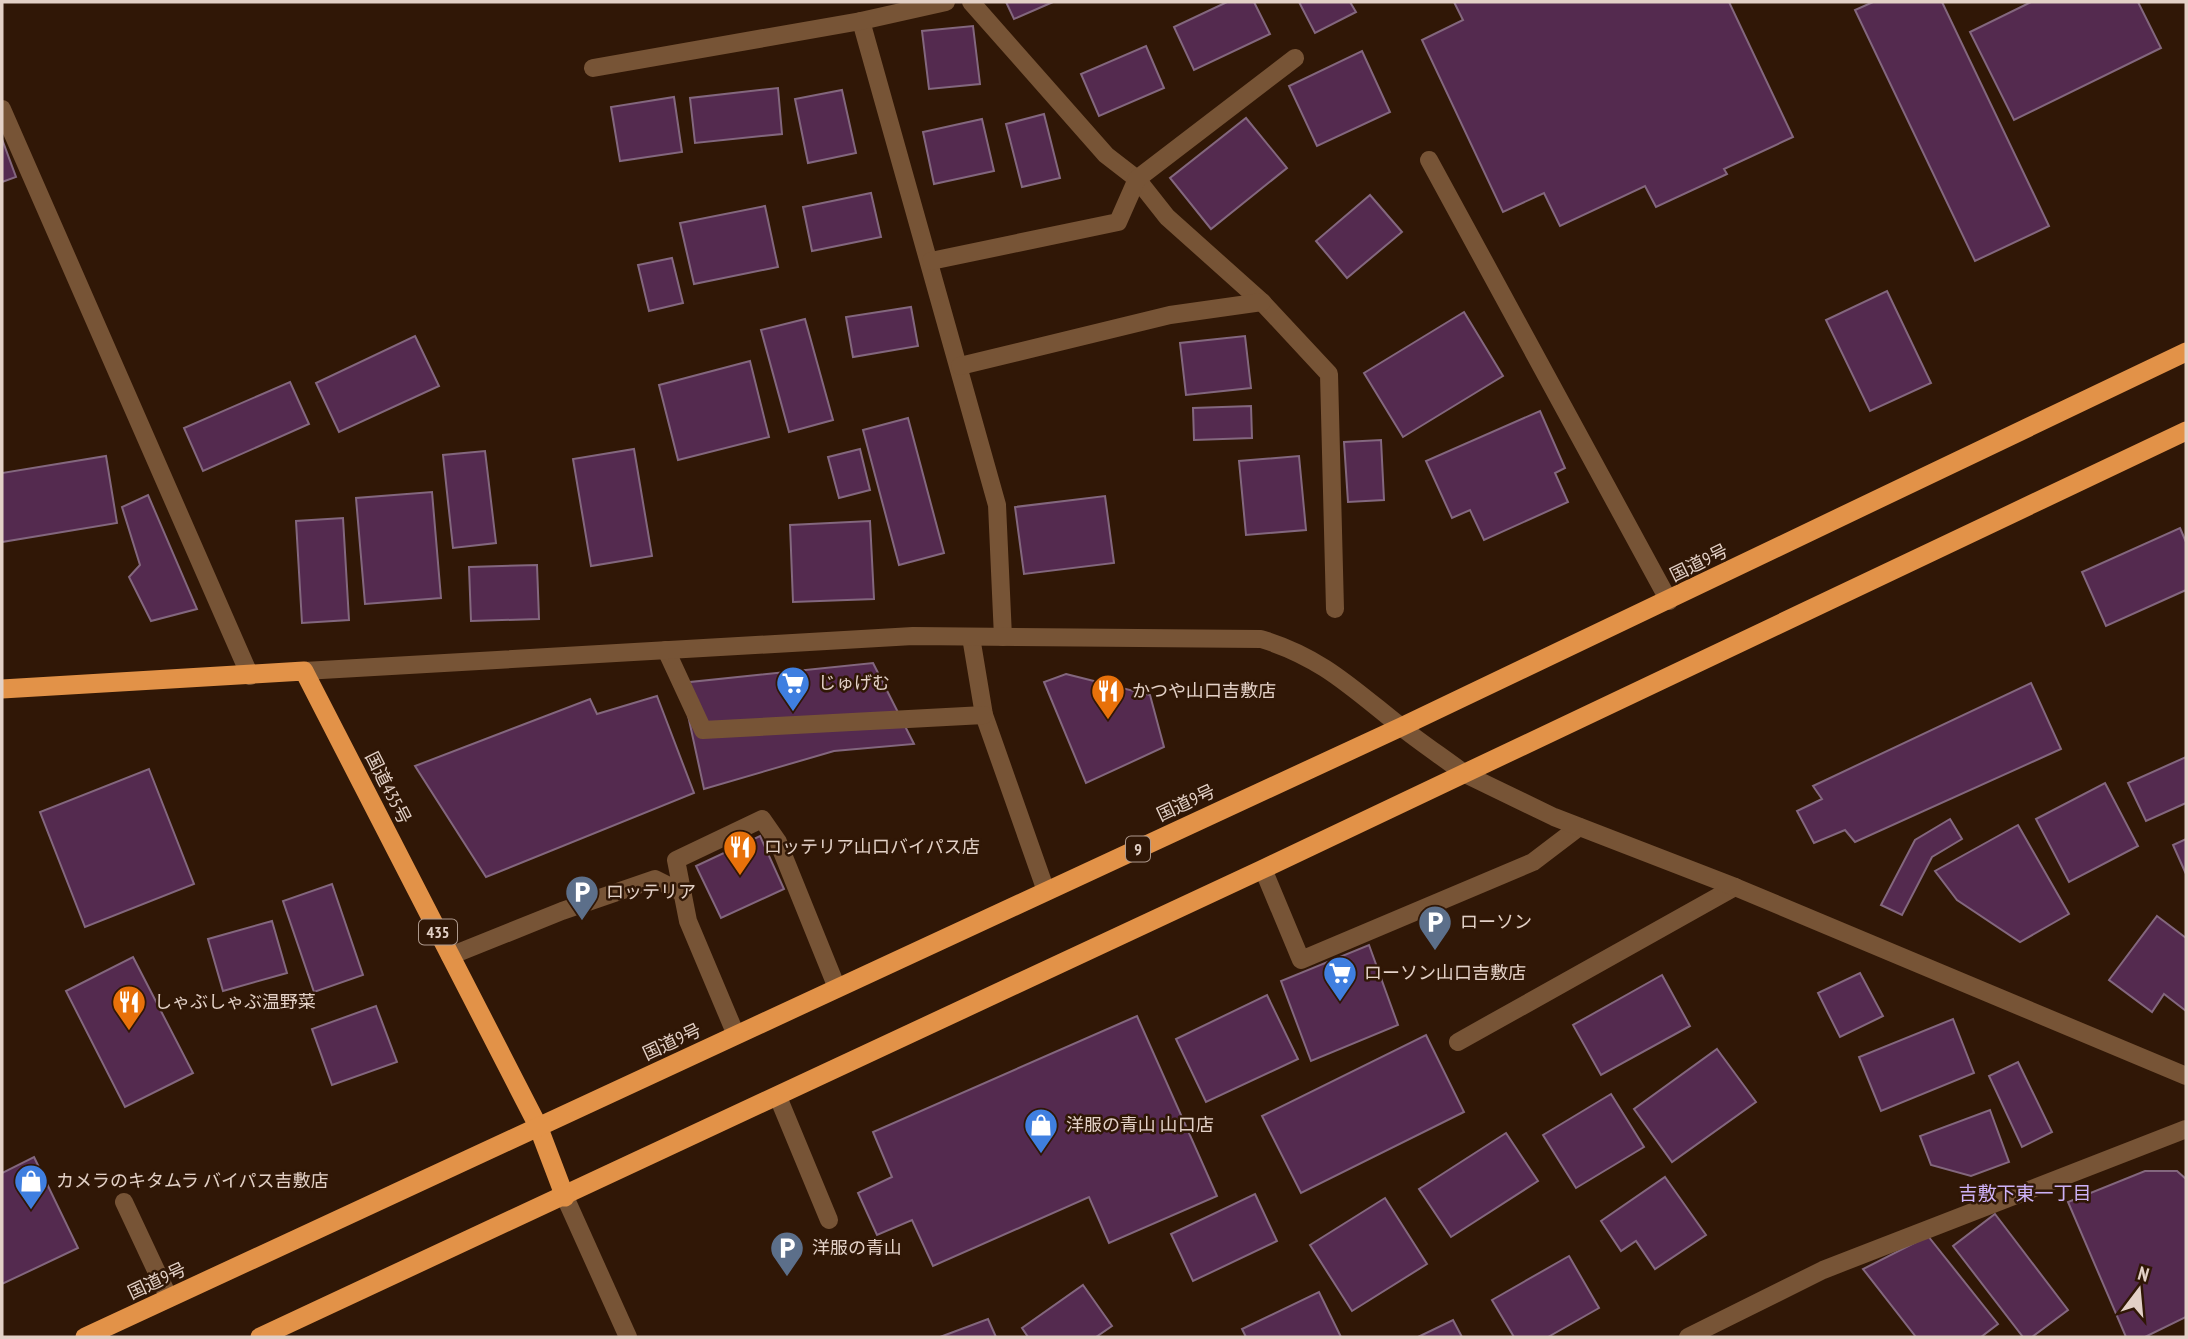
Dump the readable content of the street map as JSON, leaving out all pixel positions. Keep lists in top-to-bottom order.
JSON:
{
  "streets": {
    "highway": [
      "国道9号",
      "国道435号",
      "9",
      "435"
    ]
  },
  "crossings": [
    ["国道9号", "国道435号"]
  ],
  "districts": ["吉敷下東一丁目"],
  "places": {
    "supermarket": ["じゅげむ", "ローソン山口吉敷店"],
    "restaurant": ["かつや山口吉敷店", "ロッテリア山口バイパス店", "しゃぶしゃぶ温野菜"],
    "parking": ["ロッテリア", "ローソン", "洋服の青山"],
    "shop": ["洋服の青山 山口店", "カメラのキタムラ バイパス吉敷店"]
  },
  "north": "top"
}
